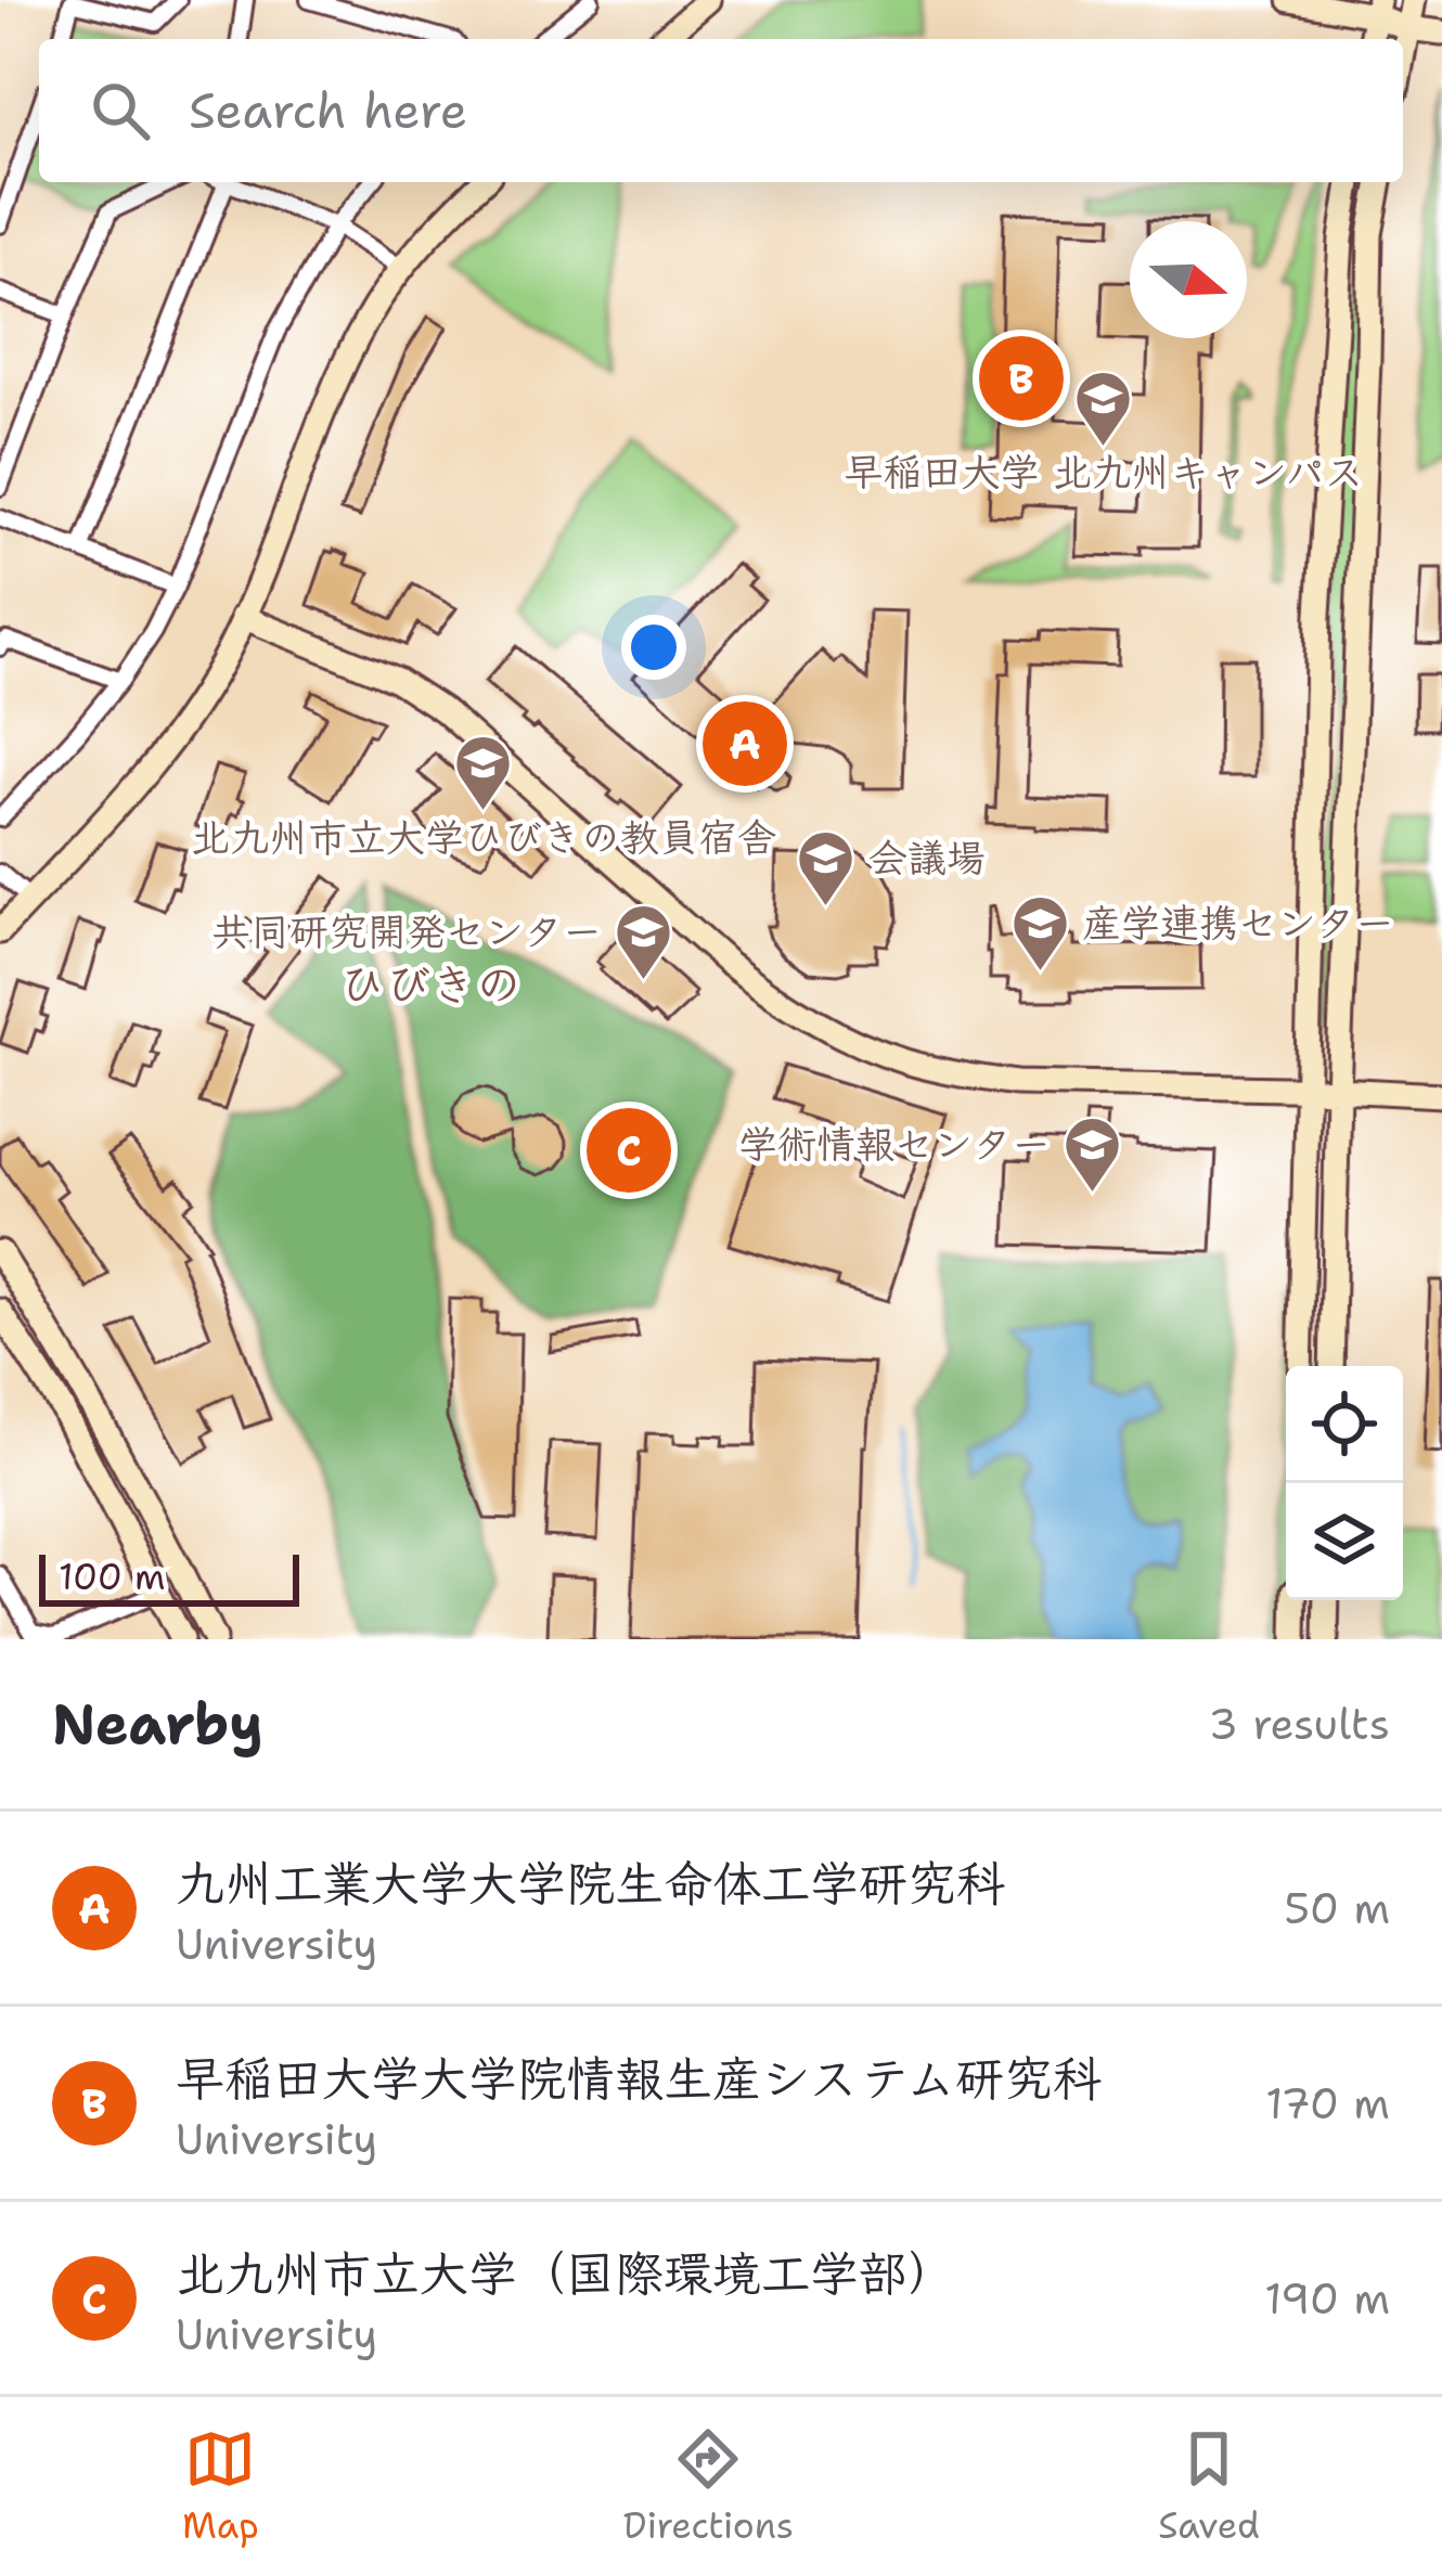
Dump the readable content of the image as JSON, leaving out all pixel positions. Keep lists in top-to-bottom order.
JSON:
{
  "districts": ["ひびきの"],
  "places": {
    "school or university": [
      "早稲田大学 北九州キャンパス",
      "北九州市立大学ひびきの教員宿舎",
      "会議場",
      "産学連携センター",
      "共同研究開発センター",
      "学術情報センター"
    ]
  },
  "scale_bar": "100 m",
  "north": "right",
  "page": {
    "search": "Search here",
    "pins": ["B", "A", "C"],
    "scale": "100 m",
    "heading": ["Nearby", "3 results"],
    "list": [
      {
        "mark": "A",
        "name": "九州工業大学大学院生命体工学研究科",
        "note": "University",
        "value": "50 m"
      },
      {
        "mark": "B",
        "name": "早稲田大学大学院情報生産システム研究科",
        "note": "University",
        "value": "170 m"
      },
      {
        "mark": "C",
        "name": "北九州市立大学（国際環境工学部）",
        "note": "University",
        "value": "190 m"
      }
    ],
    "nav": ["Map", "Directions", "Saved"]
  }
}
